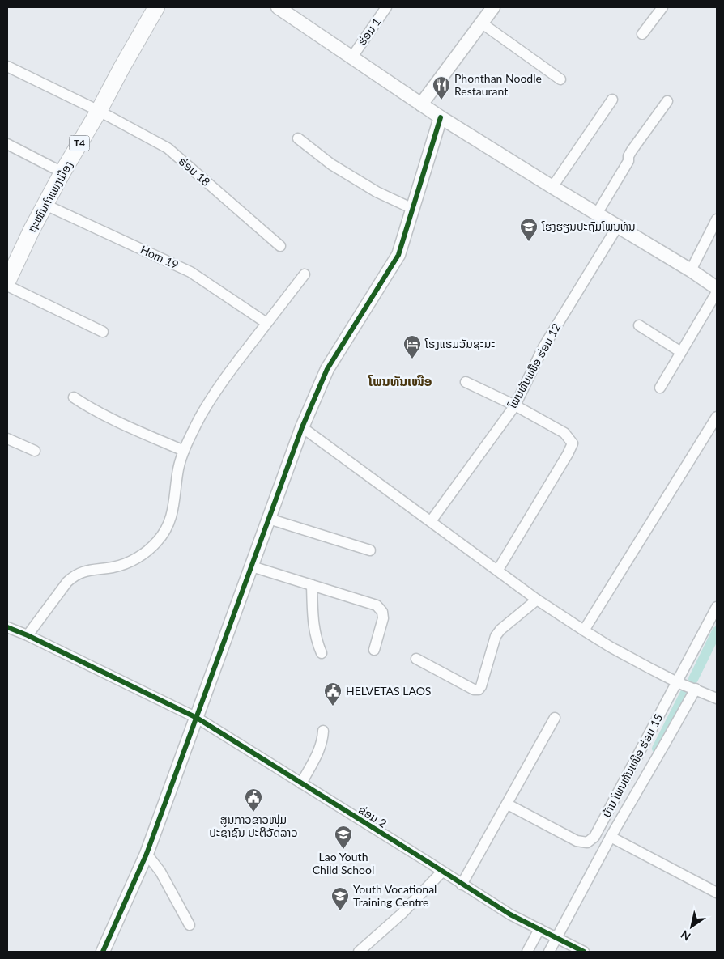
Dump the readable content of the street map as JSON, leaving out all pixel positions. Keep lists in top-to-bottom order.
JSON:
{
  "streets": {
    "main road": ["T4", "ຖະໜົນກຳແພງເມືອງ"],
    "street": [
      "ຮ່ອມ 1",
      "ຮ່ອມ 18",
      "Hom 19",
      "ໂພນທັນເໜືອ ຮ່ອມ 12",
      "ບ້ານ ໂພນທັນເໜືອ ຮ່ອມ 15",
      "ຂ່ອມ 2"
    ]
  },
  "crossings": [
    ["ຮ່ອມ 18", "ຖະໜົນກຳແພງເມືອງ"],
    ["ຖະໜົນກຳແພງເມືອງ", "Hom 19"]
  ],
  "districts": ["ໂພນທັນເໜືອ"],
  "places": {
    "restaurant": ["Phonthan Noodle Restaurant"],
    "school or university": ["ໂຮງຮຽນປະຖົມໂພນທັນ", "Lao Youth Child School", "Youth Vocational Training Centre"],
    "hotel": ["ໂຮງແຮມວັນຊະນະ"],
    "public building": ["HELVETAS LAOS", "ສູນກາວຂາວໜຸ່ມ ປະຊາຊົນ ປະຕິວັດລາວ"]
  },
  "north": "bottom left"
}
